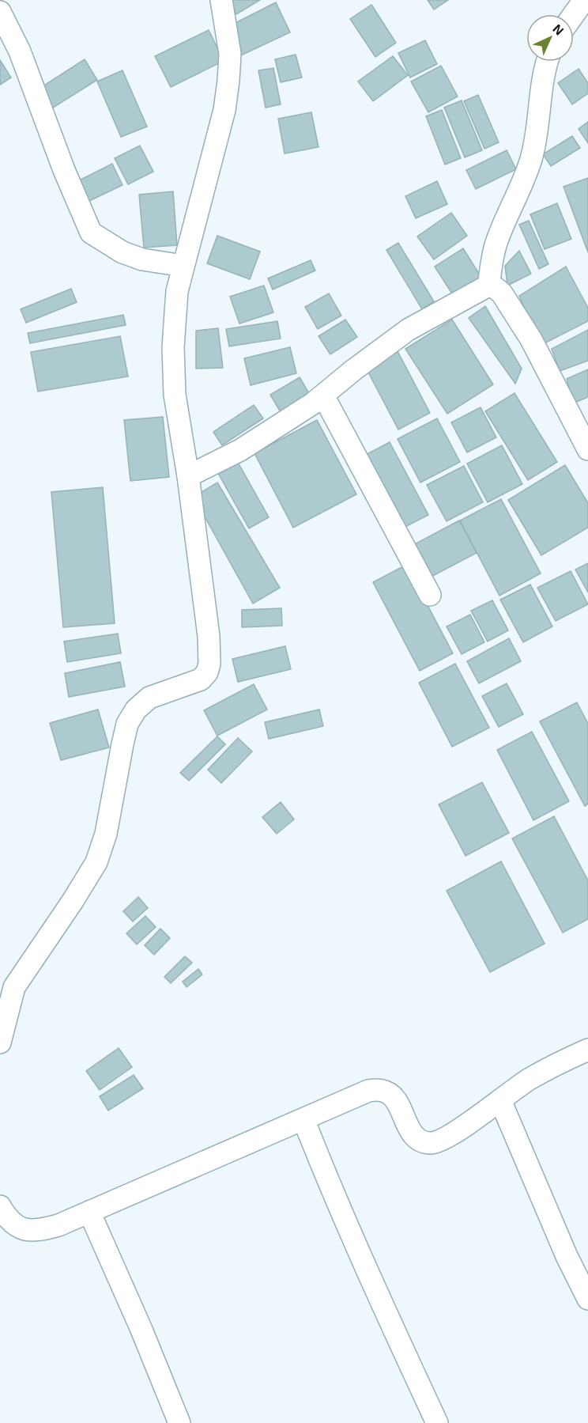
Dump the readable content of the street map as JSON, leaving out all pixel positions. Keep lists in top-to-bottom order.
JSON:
{
  "north": "top right"
}
